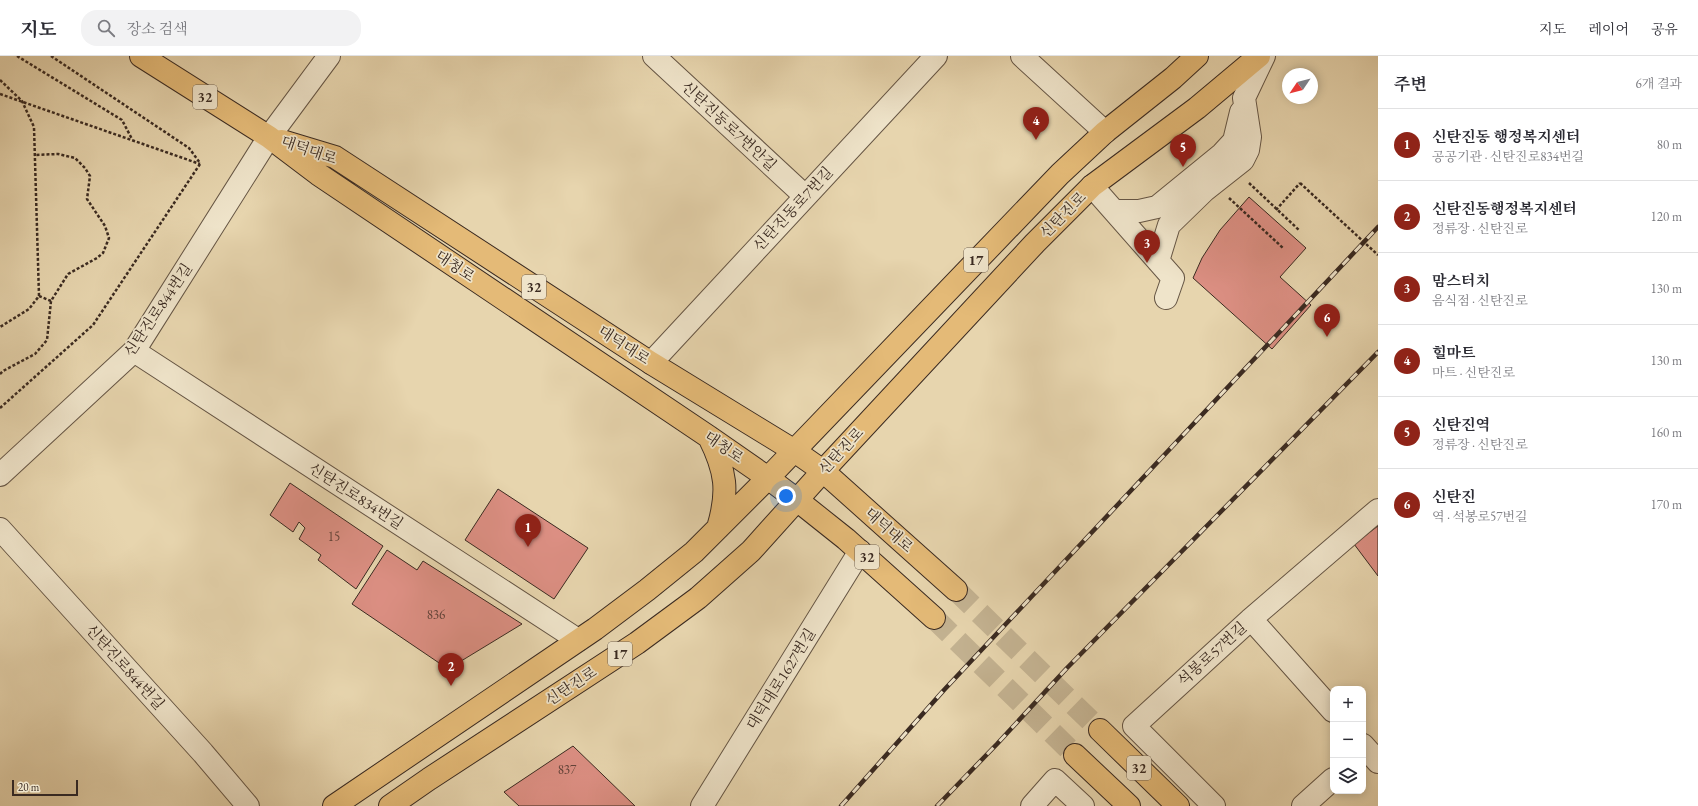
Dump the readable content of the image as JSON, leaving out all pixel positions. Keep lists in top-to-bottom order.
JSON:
{
  "streets": {
    "main road": [
      "32",
      "대덕대로",
      "신탄진로",
      "17",
      "대청로"
    ],
    "street": [
      "신탄진동로7번안길",
      "신탄진동로7번길",
      "신탄진로844번길",
      "신탄진로834번길",
      "석봉로57번길",
      "대덕대로1627번길"
    ]
  },
  "crossings": [
    ["32", "신탄진로"],
    ["32", "대청로"],
    ["32", "대덕대로1627번길"],
    ["신탄진동로7번안길", "신탄진동로7번길"],
    ["대덕대로", "신탄진동로7번길"],
    ["대덕대로", "신탄진로"],
    ["대덕대로", "대청로"],
    ["대덕대로", "신탄진로844번길"],
    ["신탄진로", "대청로"],
    ["신탄진로", "신탄진로834번길"],
    ["대청로", "신탄진로844번길"],
    ["신탄진로844번길", "신탄진로834번길"]
  ],
  "house_numbers": ["15", "836", "837"],
  "scale_bar": "20 m",
  "north": "bottom left",
  "page": {
    "header": "지도",
    "search": "장소 검색",
    "nav": ["지도", "레이어", "공유"],
    "heading": ["주변", "6개 결과"],
    "pins": [
      "4",
      "5",
      "3",
      "6",
      "1",
      "2"
    ],
    "list": [
      {
        "mark": "1",
        "name": "신탄진동 행정복지센터",
        "note": "공공기관 · 신탄진로834번길",
        "value": "80 m"
      },
      {
        "mark": "2",
        "name": "신탄진동행정복지센터",
        "note": "정류장 · 신탄진로",
        "value": "120 m"
      },
      {
        "mark": "3",
        "name": "맘스터치",
        "note": "음식점 · 신탄진로",
        "value": "130 m"
      },
      {
        "mark": "4",
        "name": "힐마트",
        "note": "마트 · 신탄진로",
        "value": "130 m"
      },
      {
        "mark": "5",
        "name": "신탄진역",
        "note": "정류장 · 신탄진로",
        "value": "160 m"
      },
      {
        "mark": "6",
        "name": "신탄진",
        "note": "역 · 석봉로57번길",
        "value": "170 m"
      }
    ],
    "map_buttons": ["+", "−"],
    "scale": "20 m"
  }
}
